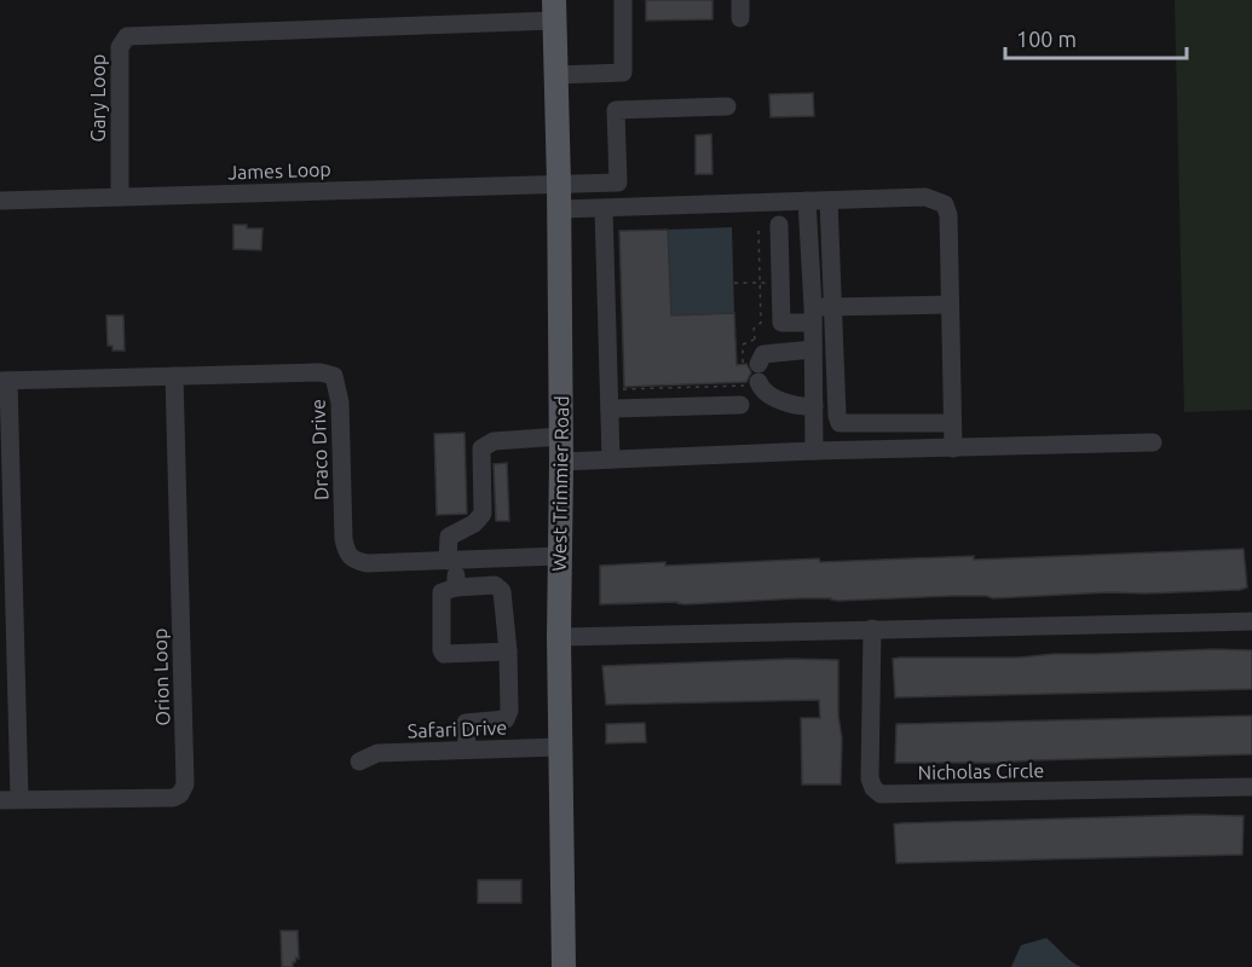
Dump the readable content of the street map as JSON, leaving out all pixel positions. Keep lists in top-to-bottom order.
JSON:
{
  "streets": {
    "main road": ["West Trimmier Road"],
    "street": [
      "Gary Loop",
      "James Loop",
      "Draco Drive",
      "Orion Loop",
      "Safari Drive",
      "Nicholas Circle"
    ]
  },
  "crossings": [
    ["Gary Loop", "James Loop"],
    ["Gary Loop", "West Trimmier Road"],
    ["James Loop", "West Trimmier Road"],
    ["Draco Drive", "West Trimmier Road"],
    ["Draco Drive", "Orion Loop"],
    ["West Trimmier Road", "Safari Drive"]
  ],
  "scale_bar": "100 m"
}
